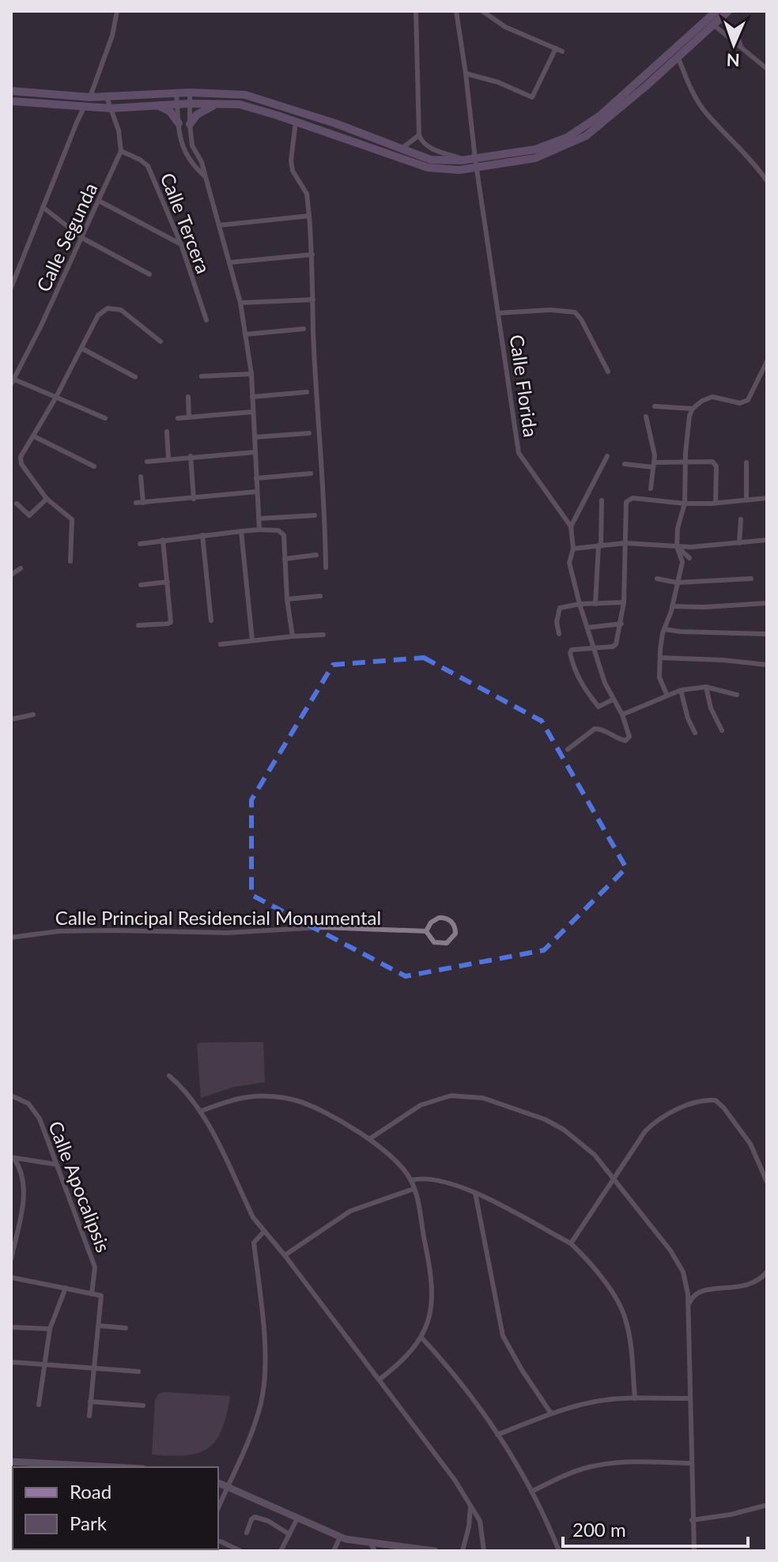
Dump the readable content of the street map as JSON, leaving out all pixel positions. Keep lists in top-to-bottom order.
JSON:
{
  "streets": {
    "street": [
      "Calle Tercera",
      "Calle Segunda",
      "Calle Florida",
      "Calle Principal Residencial Monumental",
      "Calle Apocalipsis"
    ]
  },
  "crossings": [
    ["Calle Tercera", "Calle Segunda"]
  ],
  "legend": ["Road", "Park"],
  "scale_bar": "200 m",
  "north": "bottom"
}
